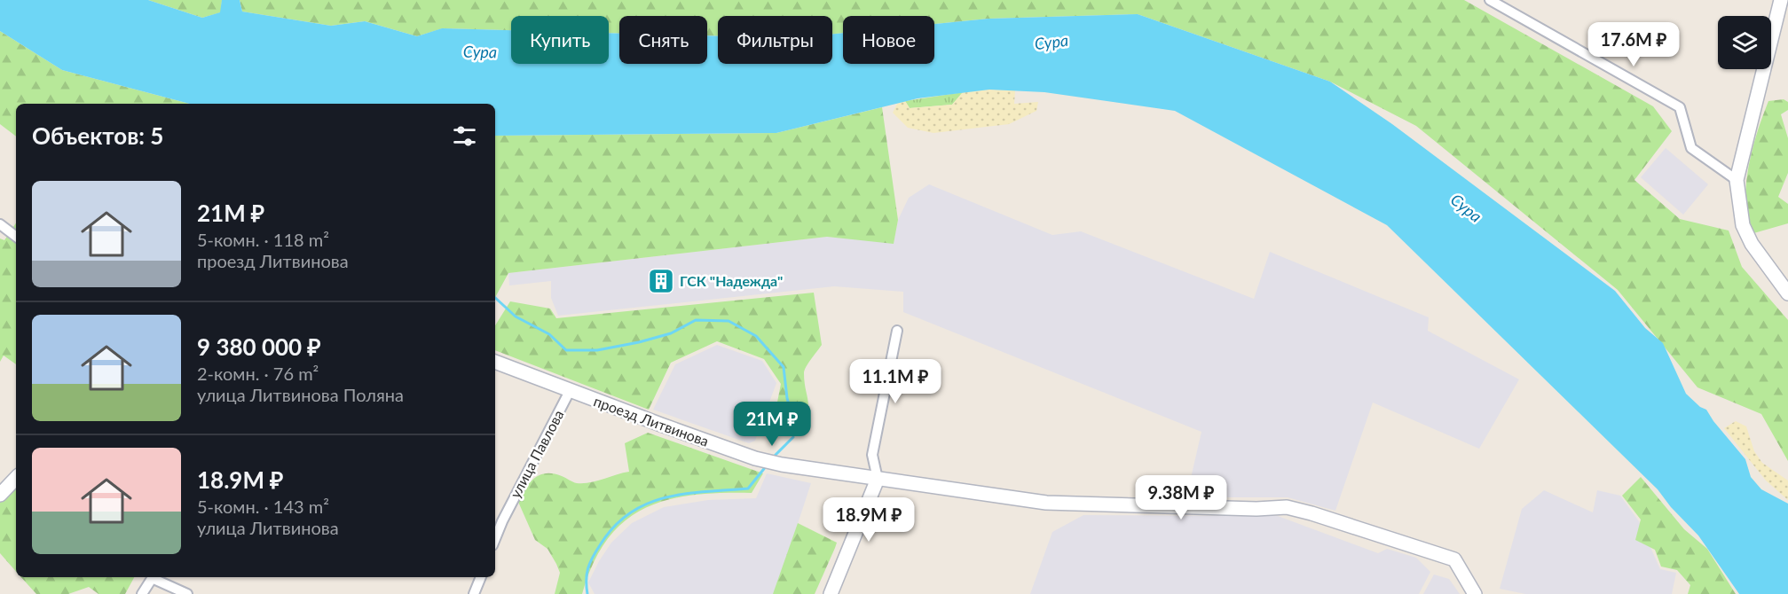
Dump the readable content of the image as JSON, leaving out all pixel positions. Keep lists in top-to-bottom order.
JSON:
{
  "streets": {
    "main road": ["проезд Литвинова"],
    "street": ["улица Павлова"]
  },
  "crossings": [
    ["проезд Литвинова", "улица Павлова"]
  ],
  "water": ["Сура"],
  "places": {
    "building": ["ГСК \"Надежда\""]
  },
  "page": {
    "chip": [
      "Купить",
      "Снять",
      "Фильтры",
      "Новое"
    ],
    "price": [
      "17.6M ₽",
      "11.1M ₽",
      "21M ₽",
      "9.38M ₽",
      "18.9M ₽"
    ],
    "heading": "Объектов: 5",
    "list": [
      {
        "name": "21M ₽",
        "note": "5-комн. · 118 m² · проезд Литвинова"
      },
      {
        "name": "9 380 000 ₽",
        "note": "2-комн. · 76 m² · улица Литвинова Поляна"
      },
      {
        "name": "18.9M ₽",
        "note": "5-комн. · 143 m² · улица Литвинова"
      }
    ]
  }
}
